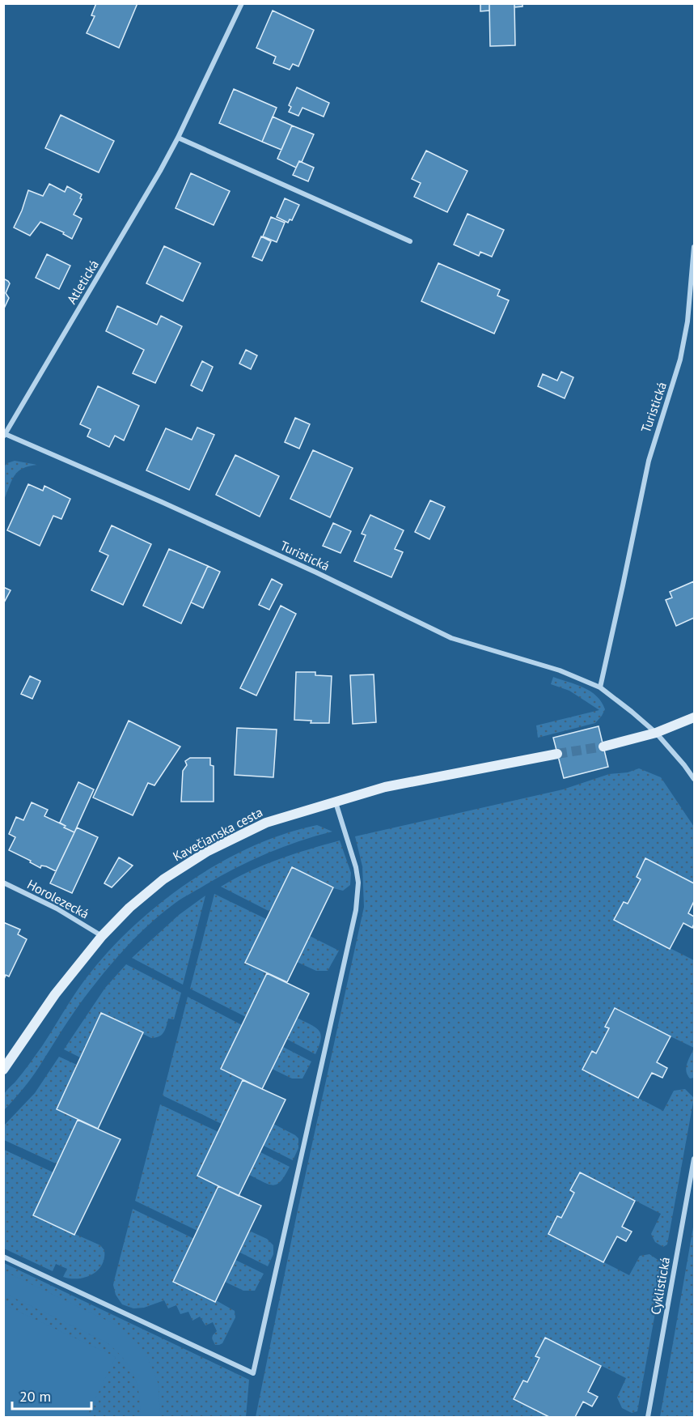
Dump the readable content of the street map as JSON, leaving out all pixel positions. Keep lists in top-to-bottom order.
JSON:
{
  "streets": {
    "street": [
      "Atletická",
      "Turistická",
      "Kavečianska cesta",
      "Horolezecká",
      "Cyklistická"
    ]
  },
  "crossings": [
    ["Atletická", "Turistická"],
    ["Kavečianska cesta", "Horolezecká"]
  ],
  "scale_bar": "20 m"
}
